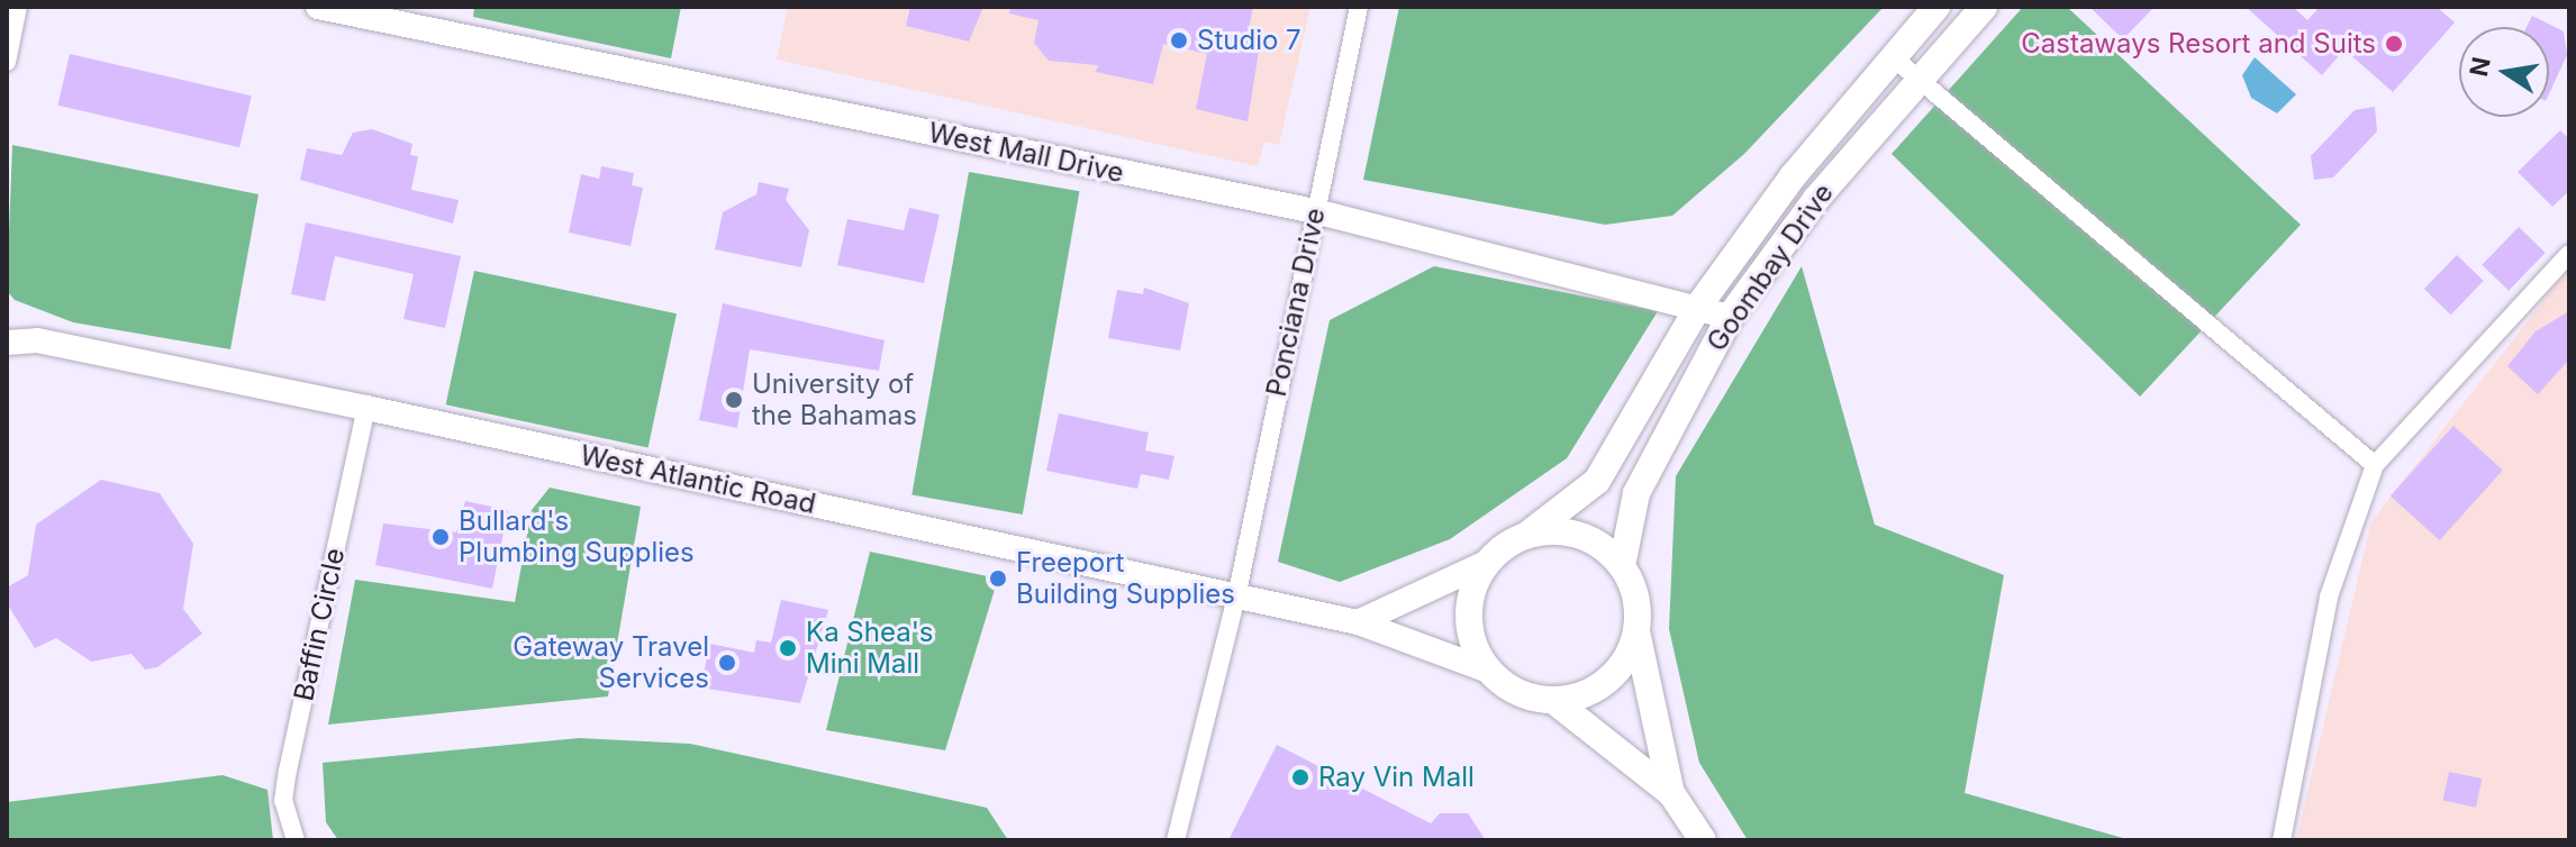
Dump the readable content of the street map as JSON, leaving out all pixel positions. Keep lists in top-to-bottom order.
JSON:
{
  "streets": {
    "main road": ["West Mall Drive", "Goombay Drive", "West Atlantic Road"],
    "street": ["Ponciana Drive", "Baffin Circle"]
  },
  "crossings": [
    ["West Mall Drive", "Goombay Drive"],
    ["West Mall Drive", "Ponciana Drive"],
    ["Goombay Drive", "West Atlantic Road"],
    ["Ponciana Drive", "West Atlantic Road"],
    ["West Atlantic Road", "Baffin Circle"]
  ],
  "places": [
    "Studio 7",
    "Castaways Resort and Suits",
    "University of the Bahamas",
    "Bullard's Plumbing Supplies",
    "Freeport Building Supplies",
    "Ka Shea's Mini Mall",
    "Gateway Travel Services",
    "Ray Vin Mall"
  ],
  "north": "left"
}
